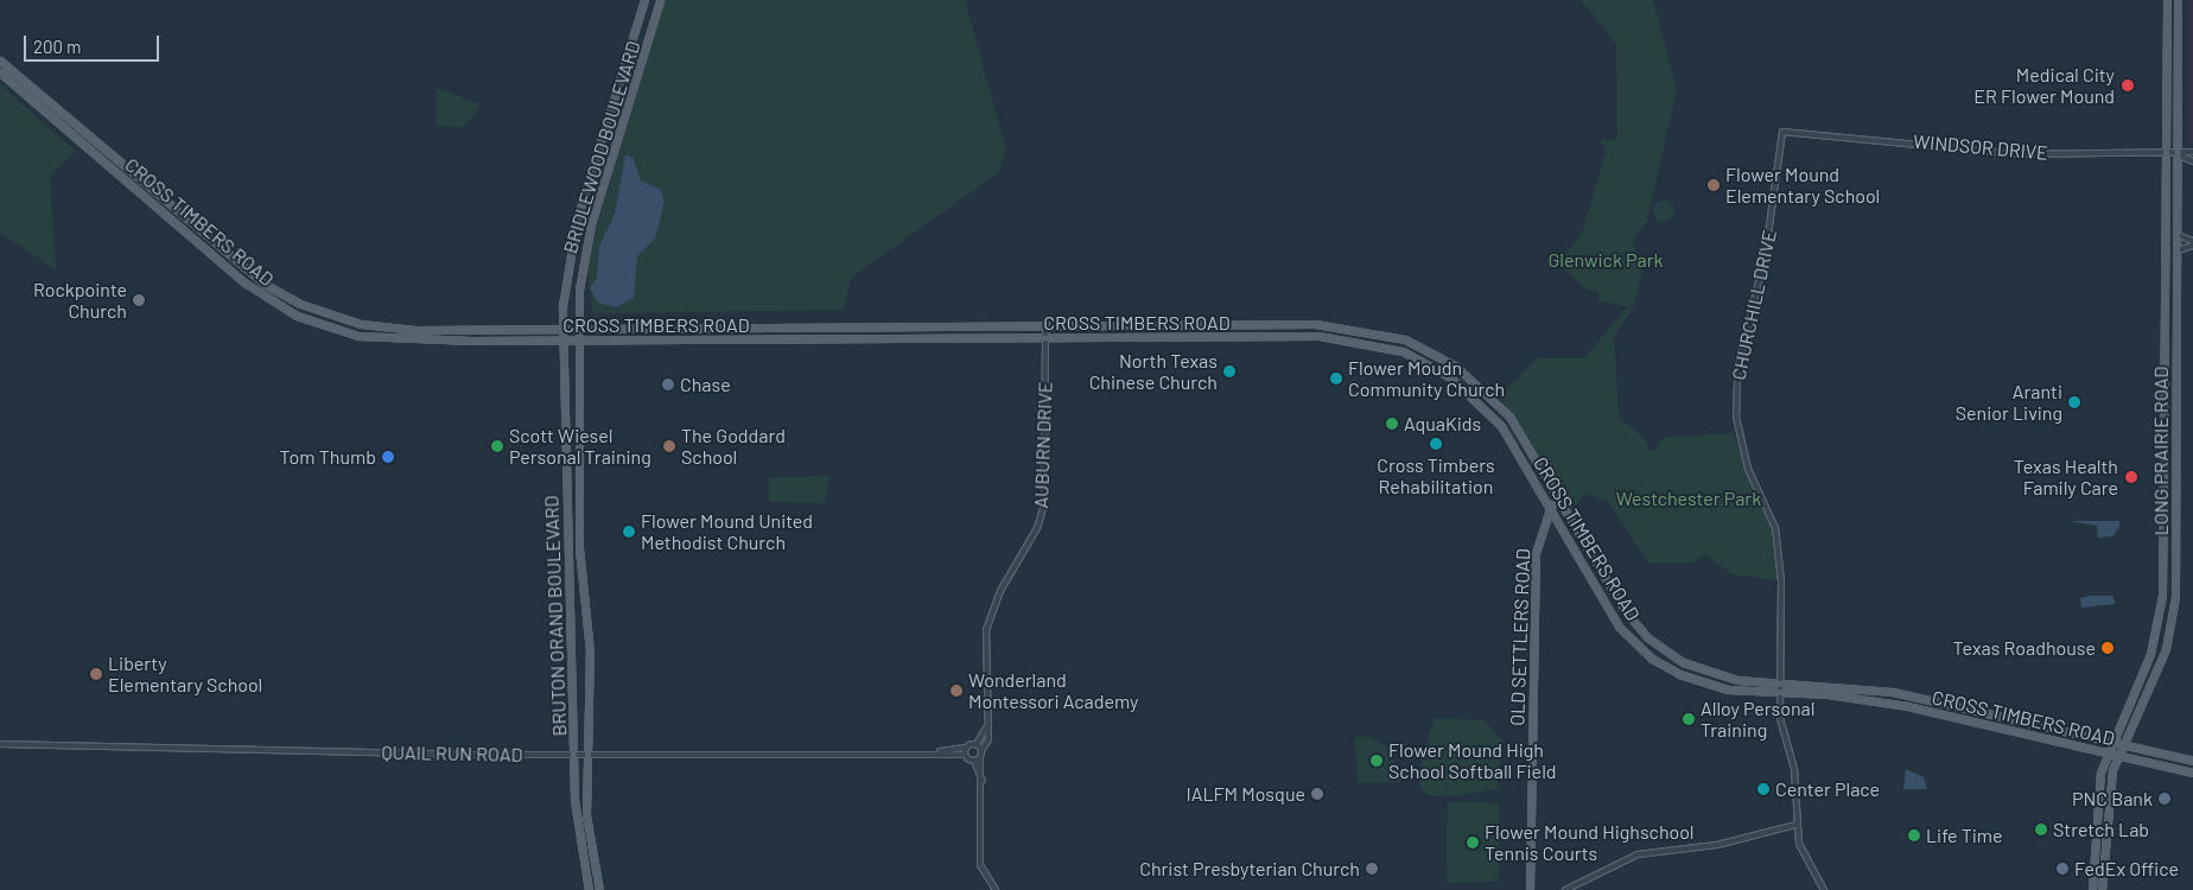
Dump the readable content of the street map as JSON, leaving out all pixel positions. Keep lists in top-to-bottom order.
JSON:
{
  "streets": {
    "main road": [
      "BRIDLEWOOD BOULEVARD",
      "CROSS TIMBERS ROAD",
      "LONG PRAIRIE ROAD",
      "BRUTON ORAND BOULEVARD",
      "OLD SETTLERS ROAD"
    ],
    "street": [
      "WINDSOR DRIVE",
      "CHURCHILL DRIVE",
      "AUBURN DRIVE",
      "QUAIL RUN ROAD"
    ]
  },
  "crossings": [
    ["BRIDLEWOOD BOULEVARD", "CROSS TIMBERS ROAD"],
    ["BRIDLEWOOD BOULEVARD", "BRUTON ORAND BOULEVARD"],
    ["WINDSOR DRIVE", "CHURCHILL DRIVE"],
    ["WINDSOR DRIVE", "LONG PRAIRIE ROAD"],
    ["CROSS TIMBERS ROAD", "CHURCHILL DRIVE"],
    ["CROSS TIMBERS ROAD", "AUBURN DRIVE"],
    ["CROSS TIMBERS ROAD", "LONG PRAIRIE ROAD"],
    ["CROSS TIMBERS ROAD", "BRUTON ORAND BOULEVARD"],
    ["CROSS TIMBERS ROAD", "OLD SETTLERS ROAD"],
    ["AUBURN DRIVE", "QUAIL RUN ROAD"],
    ["BRUTON ORAND BOULEVARD", "QUAIL RUN ROAD"]
  ],
  "parks": ["Glenwick Park", "Westchester Park"],
  "places": [
    "Medical City ER Flower Mound",
    "Flower Mound Elementary School",
    "Rockpointe Church",
    "North Texas Chinese Church",
    "Flower Moudn Community Church",
    "Chase",
    "Aranti Senior Living",
    "AquaKids",
    "Cross Timbers Rehabilitation",
    "Scott Wiesel Personal Training",
    "The Goddard School",
    "Tom Thumb",
    "Texas Health Family Care",
    "Flower Mound United Methodist Church",
    "Texas Roadhouse",
    "Liberty Elementary School",
    "Wonderland Montessori Academy",
    "Alloy Personal Training",
    "Flower Mound High School Softball Field",
    "Center Place",
    "IALFM Mosque",
    "PNC Bank",
    "Stretch Lab",
    "Life Time",
    "Flower Mound Highschool Tennis Courts",
    "Christ Presbyterian Church",
    "FedEx Office"
  ],
  "scale_bar": "200 m"
}
